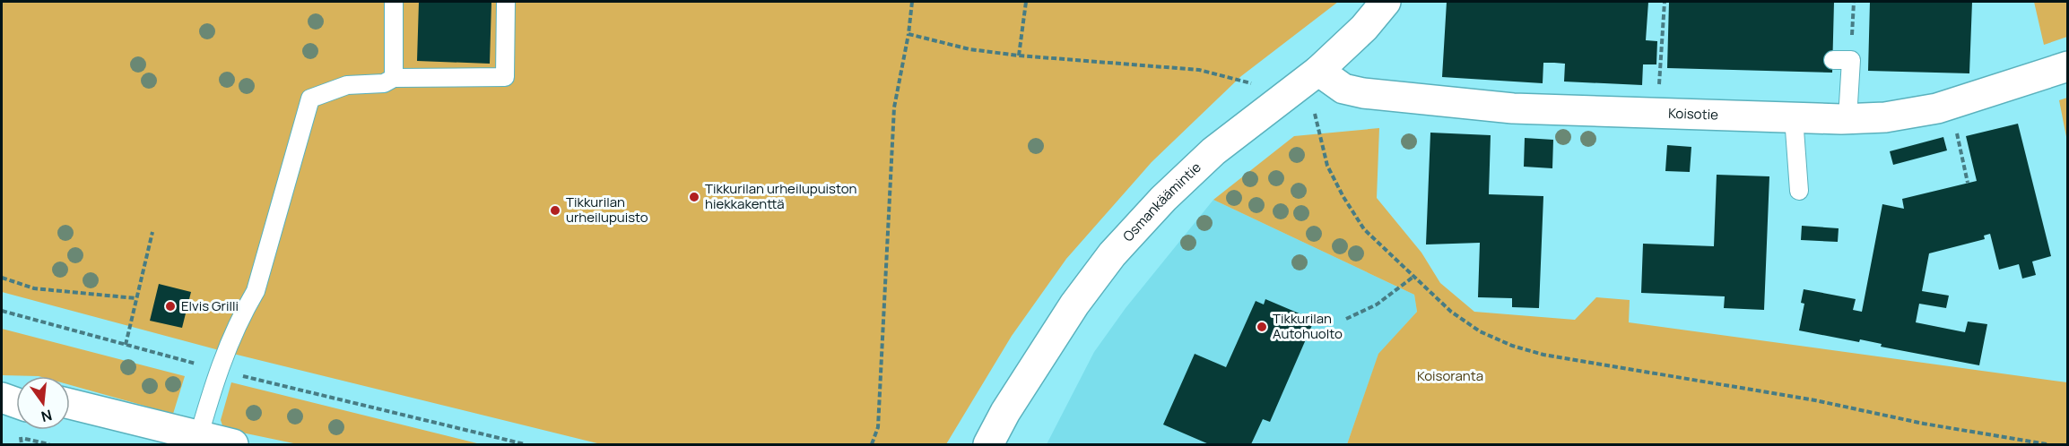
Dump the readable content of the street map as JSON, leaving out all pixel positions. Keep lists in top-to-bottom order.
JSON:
{
  "streets": {
    "street": ["Koisotie", "Osmankäämintie"]
  },
  "crossings": [
    ["Koisotie", "Osmankäämintie"]
  ],
  "parks": ["Koisoranta"],
  "places": [
    "Tikkurilan urheilupuiston hiekkakenttä",
    "Tikkurilan urheilupuisto",
    "Elvis Grilli",
    "Tikkurilan Autohuolto"
  ],
  "north": "bottom"
}
